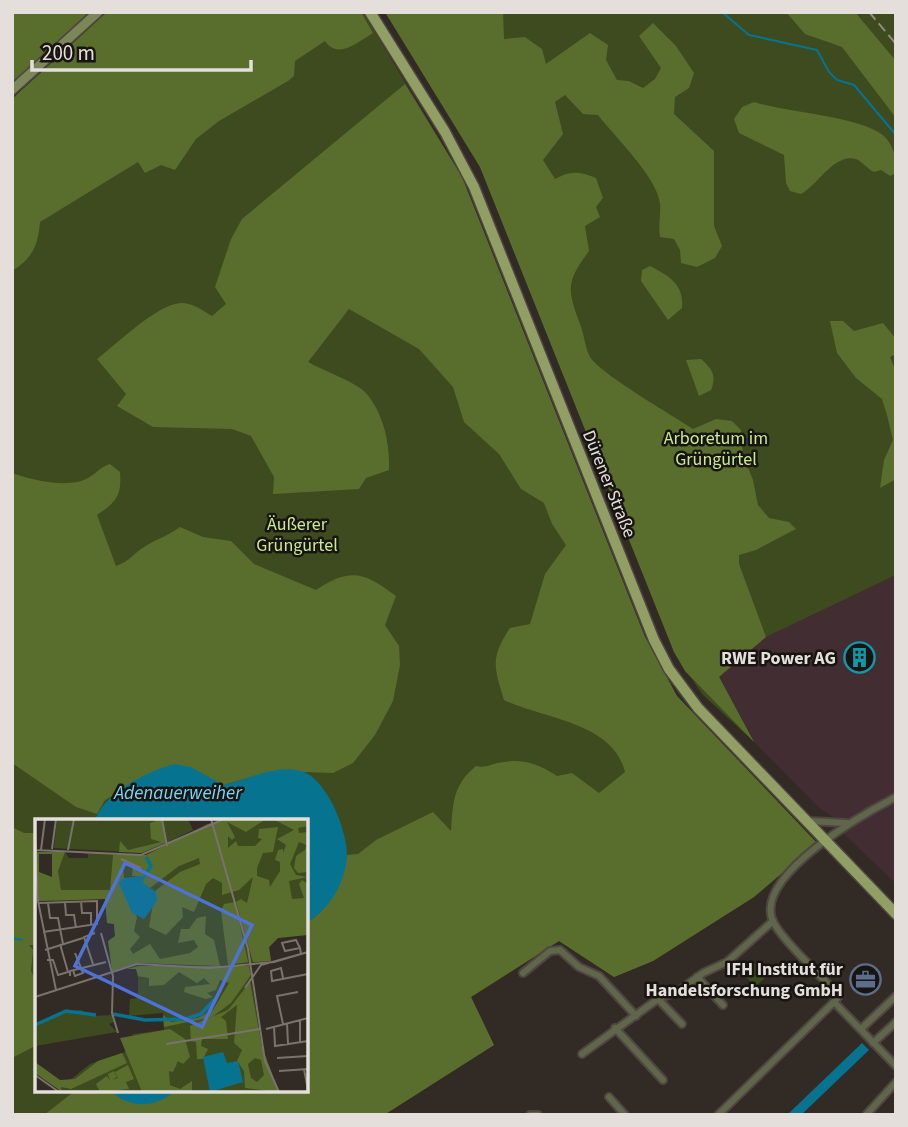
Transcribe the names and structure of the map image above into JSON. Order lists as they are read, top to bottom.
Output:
{
  "streets": {
    "main road": ["Dürener Straße"]
  },
  "water": ["Adenauerweiher"],
  "parks": ["Arboretum im Grüngürtel", "Äußerer Grüngürtel"],
  "places": {
    "building": ["RWE Power AG"],
    "office": ["IFH Institut für Handelsforschung GmbH"]
  },
  "scale_bar": "200 m"
}
